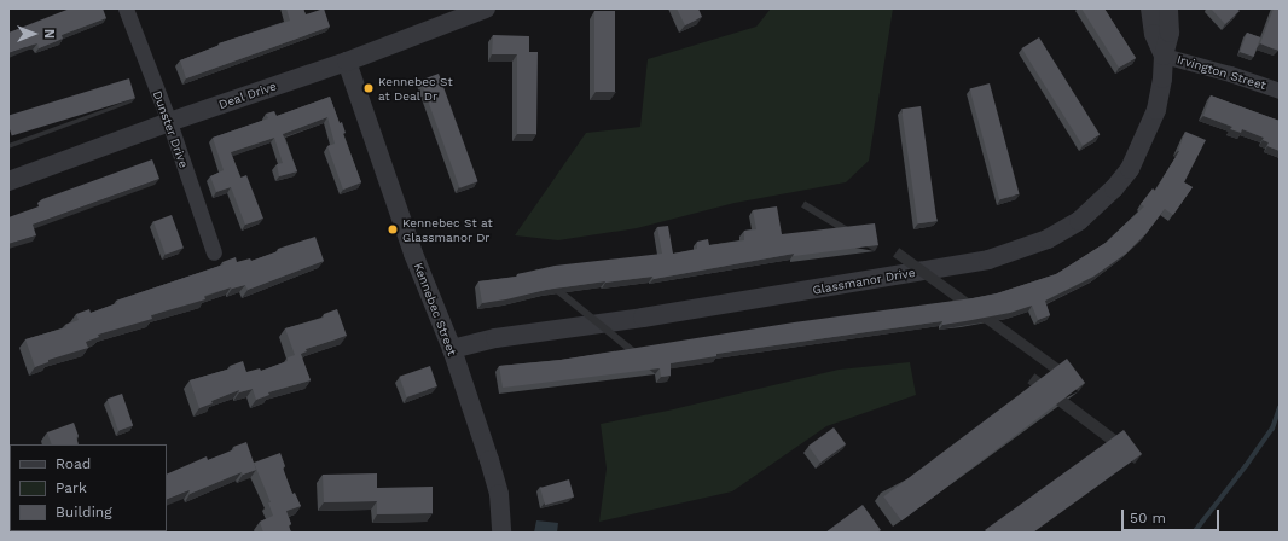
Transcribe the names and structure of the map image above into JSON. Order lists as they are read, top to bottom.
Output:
{
  "streets": {
    "street": [
      "Irvington Street",
      "Deal Drive",
      "Dunster Drive",
      "Glassmanor Drive",
      "Kennebec Street"
    ]
  },
  "crossings": [
    ["Irvington Street", "Glassmanor Drive"],
    ["Deal Drive", "Dunster Drive"],
    ["Deal Drive", "Kennebec Street"],
    ["Glassmanor Drive", "Kennebec Street"]
  ],
  "places": ["Kennebec St at Deal Dr", "Kennebec St at Glassmanor Dr"],
  "legend": ["Road", "Park", "Building"],
  "scale_bar": "50 m",
  "north": "right"
}
